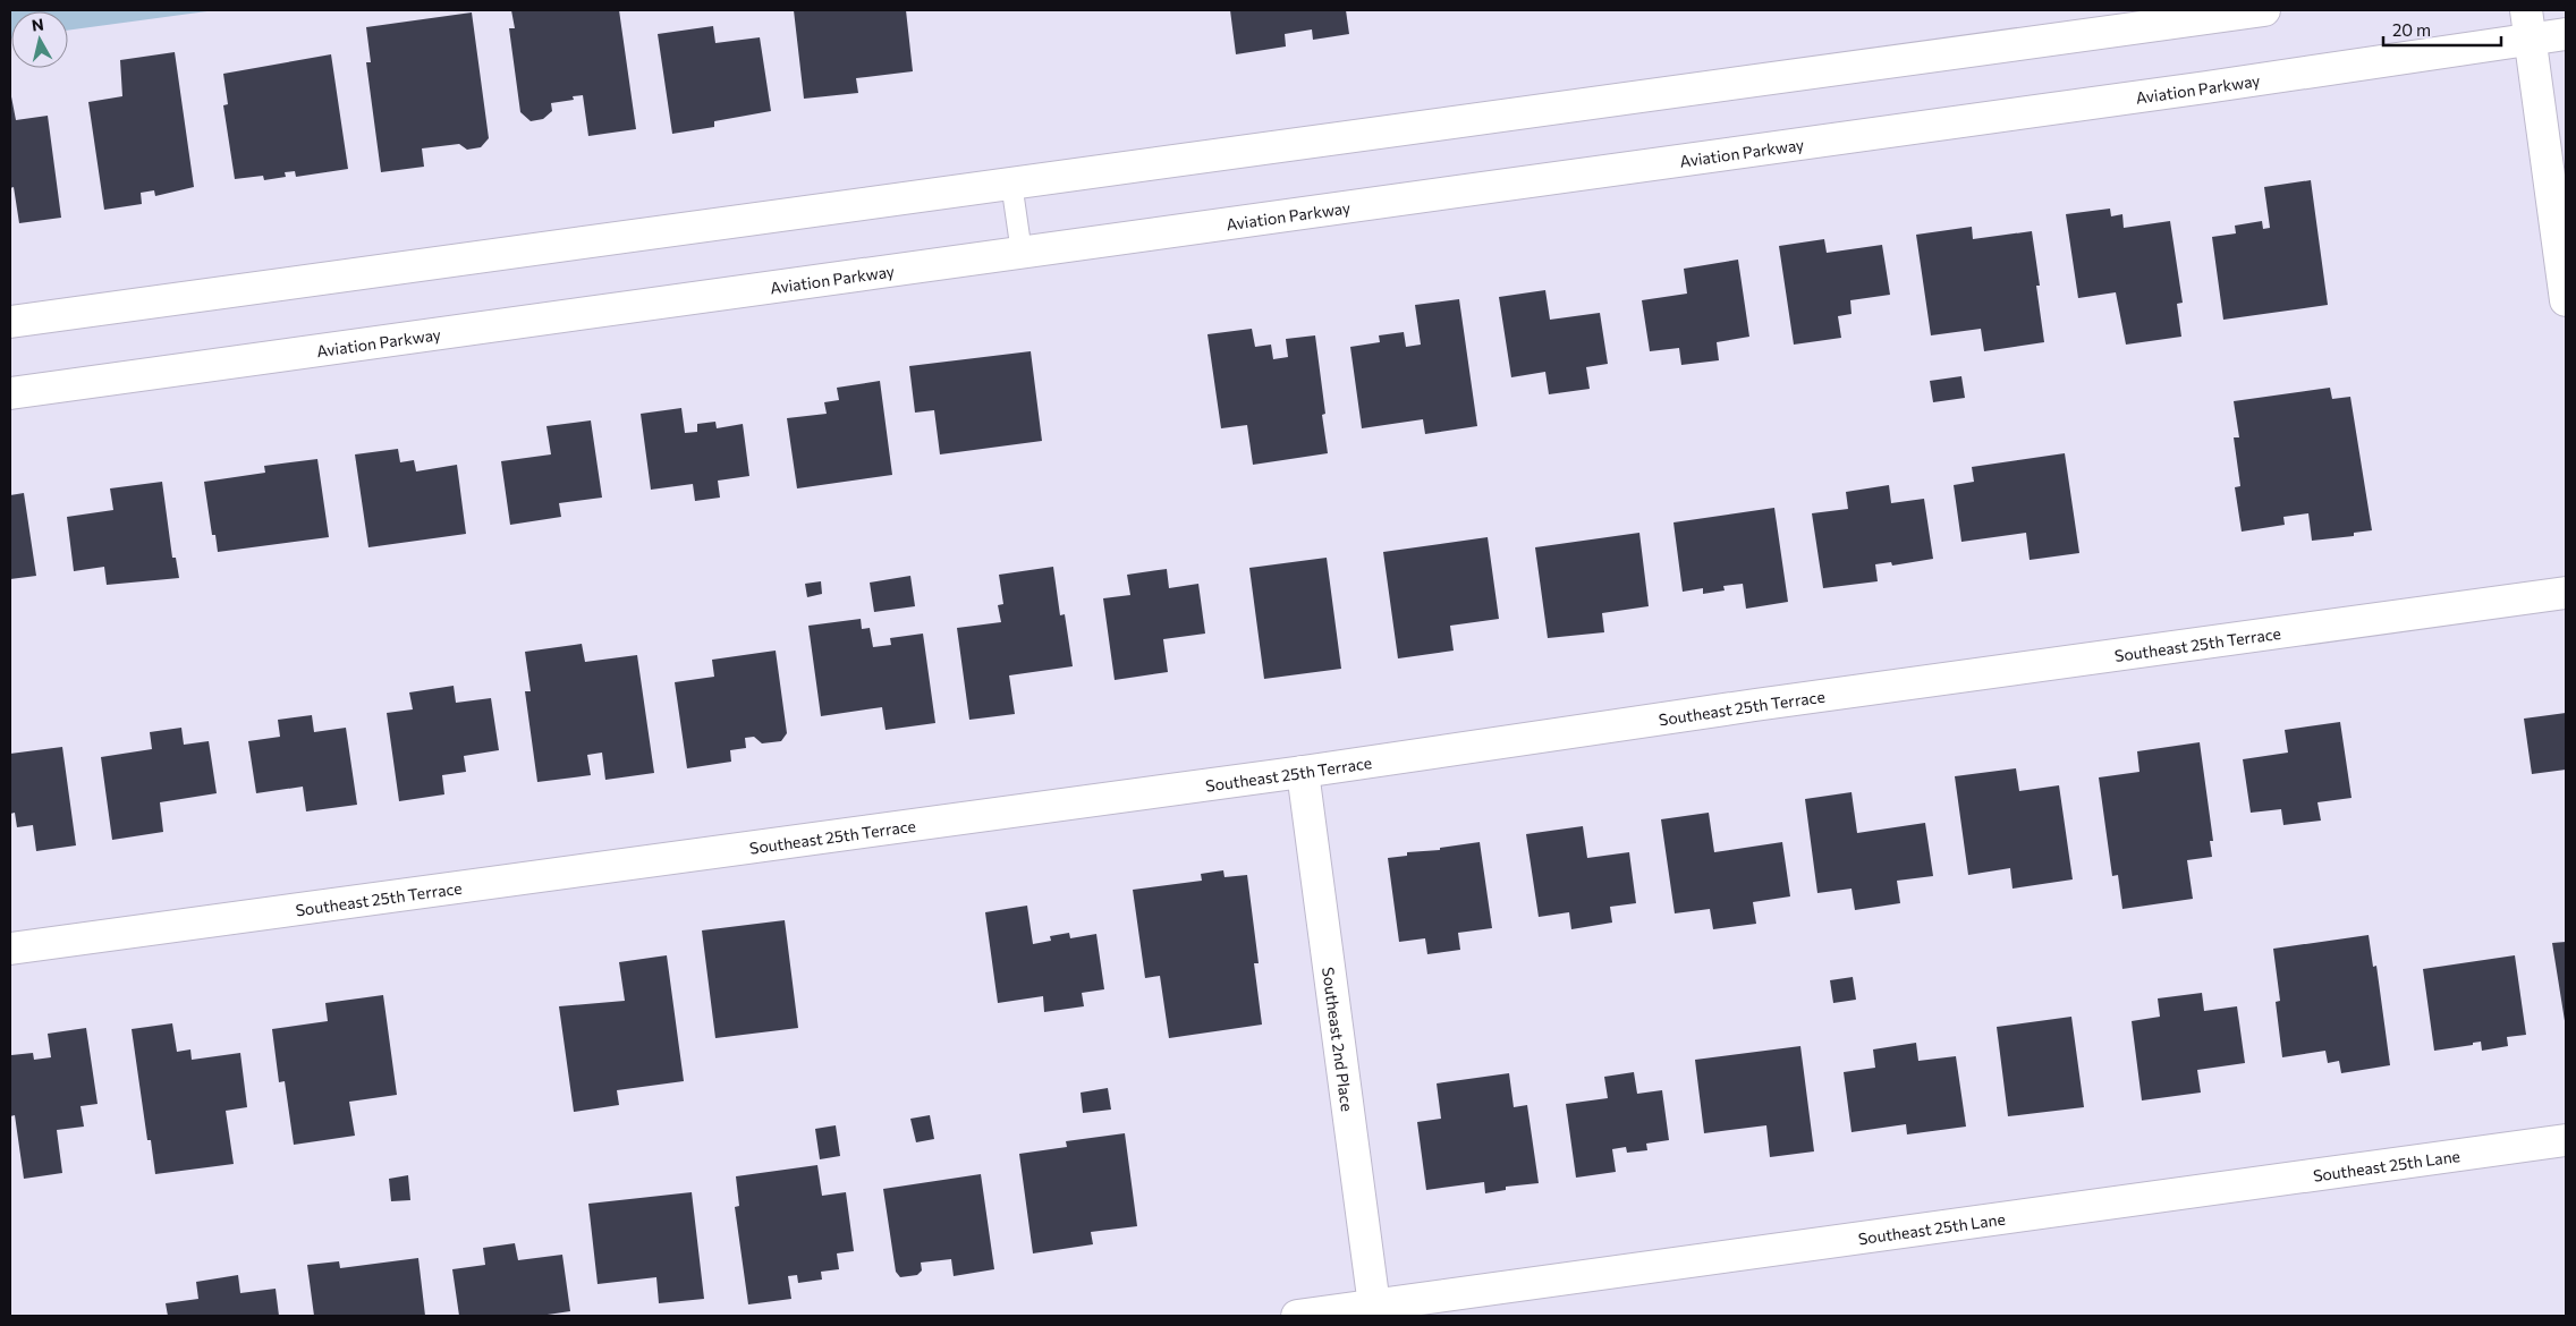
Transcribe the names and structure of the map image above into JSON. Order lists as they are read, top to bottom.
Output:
{
  "streets": {
    "street": [
      "Aviation Parkway",
      "Southeast 25th Terrace",
      "Southeast 2nd Place",
      "Southeast 25th Lane"
    ]
  },
  "crossings": [
    ["Southeast 25th Terrace", "Southeast 2nd Place"],
    ["Southeast 2nd Place", "Southeast 25th Lane"]
  ],
  "scale_bar": "20 m",
  "north": "top"
}
